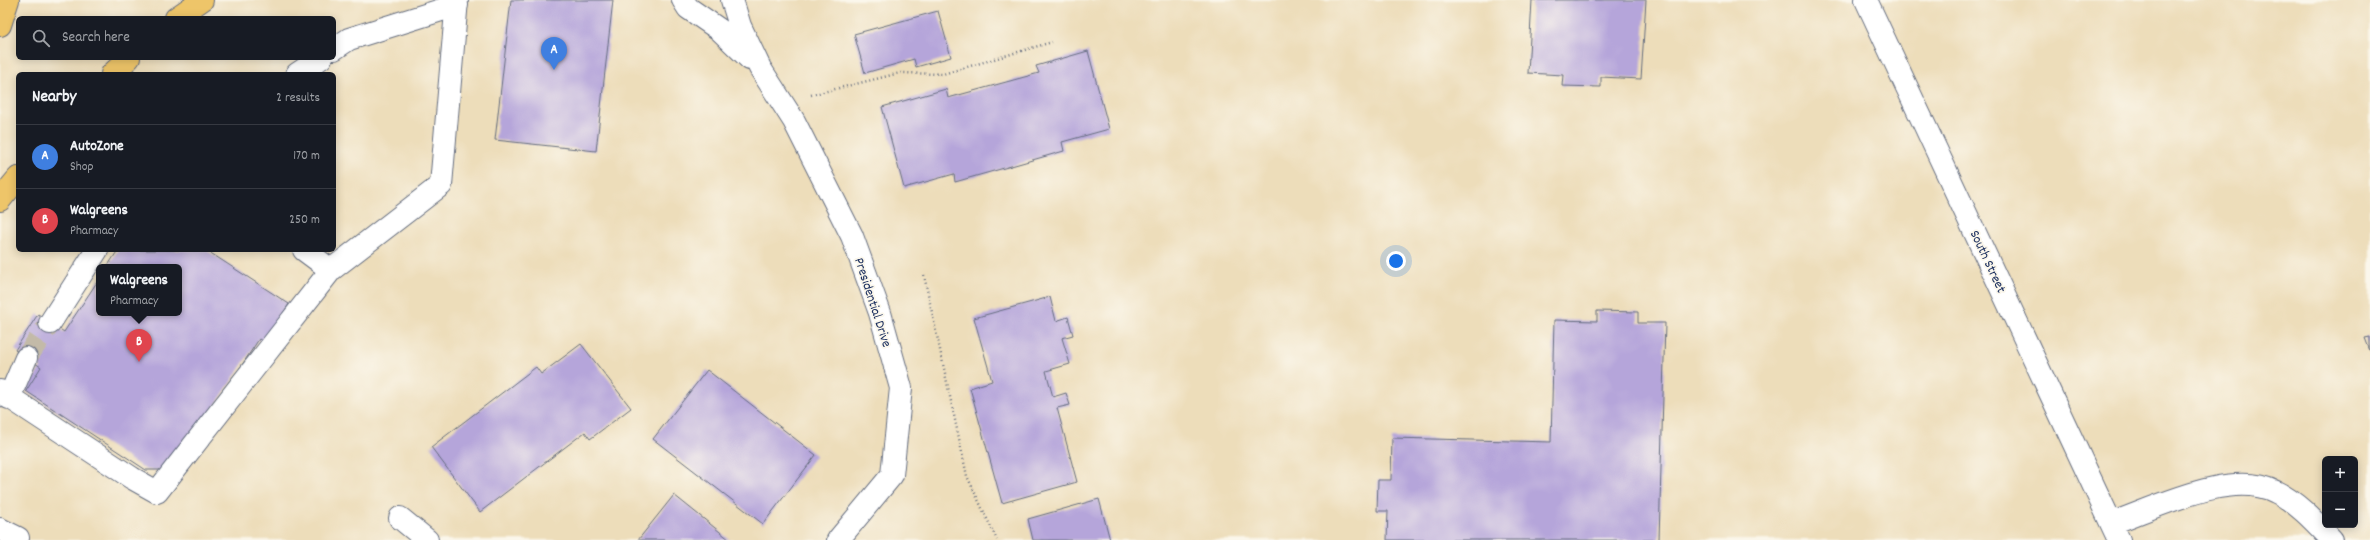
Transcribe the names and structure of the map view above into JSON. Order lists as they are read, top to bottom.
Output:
{
  "streets": {
    "street": ["South Street", "Presidential Drive"]
  },
  "page": {
    "search": "Search here",
    "pins": ["A", "B"],
    "heading": ["Nearby", "2 results"],
    "list": [
      {
        "mark": "A",
        "name": "AutoZone",
        "note": "Shop",
        "value": "170 m"
      },
      {
        "mark": "B",
        "name": "Walgreens",
        "note": "Pharmacy",
        "value": "250 m"
      }
    ],
    "popup": ["Walgreens", "Pharmacy"],
    "map_buttons": ["+", "−"]
  }
}
